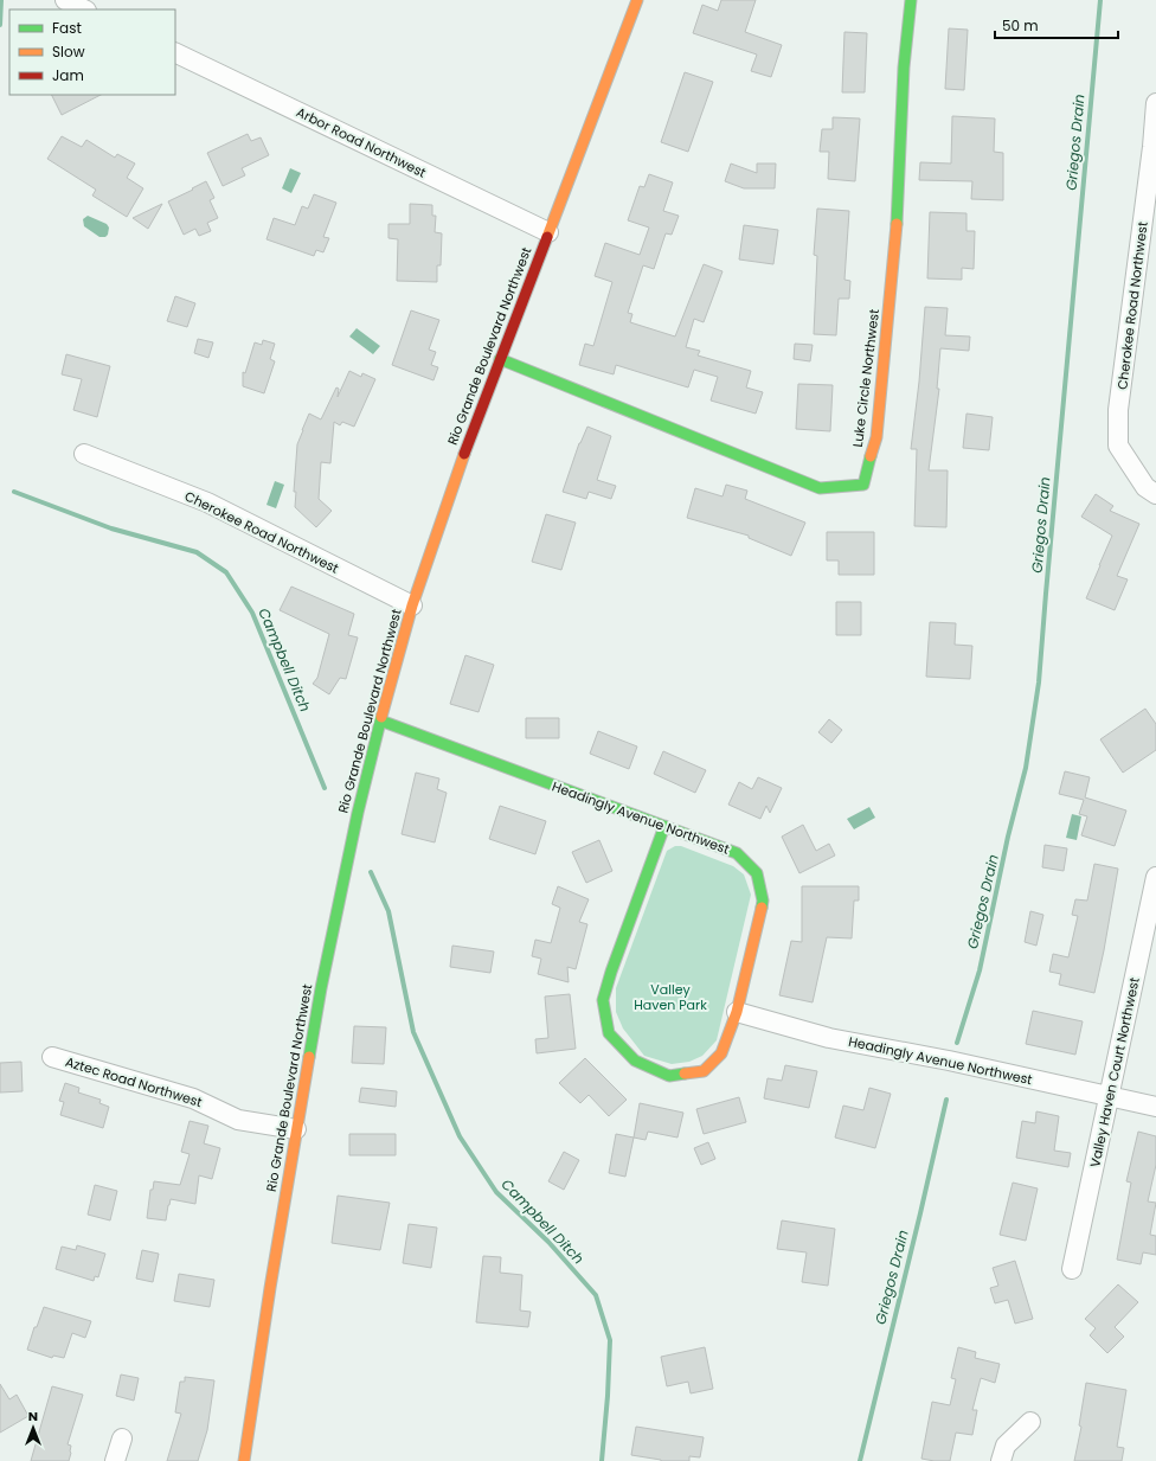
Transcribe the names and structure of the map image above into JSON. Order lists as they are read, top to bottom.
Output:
{
  "streets": {
    "street": [
      "Arbor Road Northwest",
      "Cherokee Road Northwest",
      "Rio Grande Boulevard Northwest",
      "Luke Circle Northwest",
      "Headingly Avenue Northwest",
      "Valley Haven Court Northwest",
      "Aztec Road Northwest"
    ]
  },
  "crossings": [
    ["Arbor Road Northwest", "Rio Grande Boulevard Northwest"],
    ["Cherokee Road Northwest", "Rio Grande Boulevard Northwest"],
    ["Rio Grande Boulevard Northwest", "Luke Circle Northwest"],
    ["Rio Grande Boulevard Northwest", "Headingly Avenue Northwest"],
    ["Rio Grande Boulevard Northwest", "Aztec Road Northwest"],
    ["Headingly Avenue Northwest", "Valley Haven Court Northwest"]
  ],
  "water": ["Griegos Drain", "Campbell Ditch"],
  "parks": ["Valley Haven Park"],
  "legend": ["Fast", "Slow", "Jam"],
  "scale_bar": "50 m",
  "north": "top"
}
